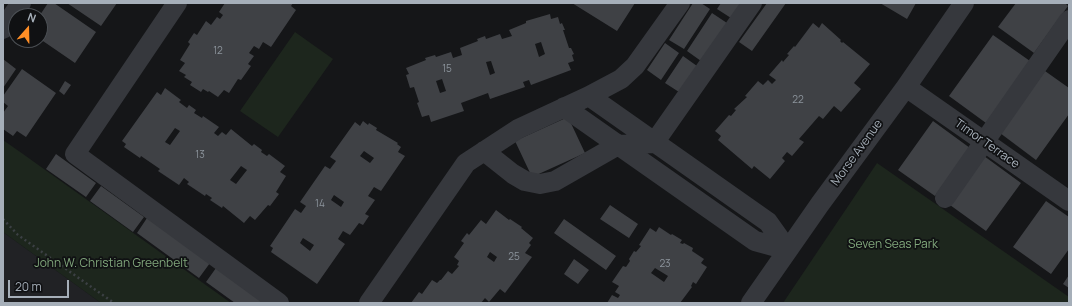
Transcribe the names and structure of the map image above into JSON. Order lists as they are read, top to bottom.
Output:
{
  "streets": {
    "street": ["Timor Terrace", "Morse Avenue"]
  },
  "crossings": [
    ["Timor Terrace", "Morse Avenue"]
  ],
  "parks": ["Seven Seas Park", "John W. Christian Greenbelt"],
  "house_numbers": [
    "12",
    "15",
    "22",
    "13",
    "14",
    "25",
    "23"
  ],
  "scale_bar": "20 m",
  "north": "top"
}
